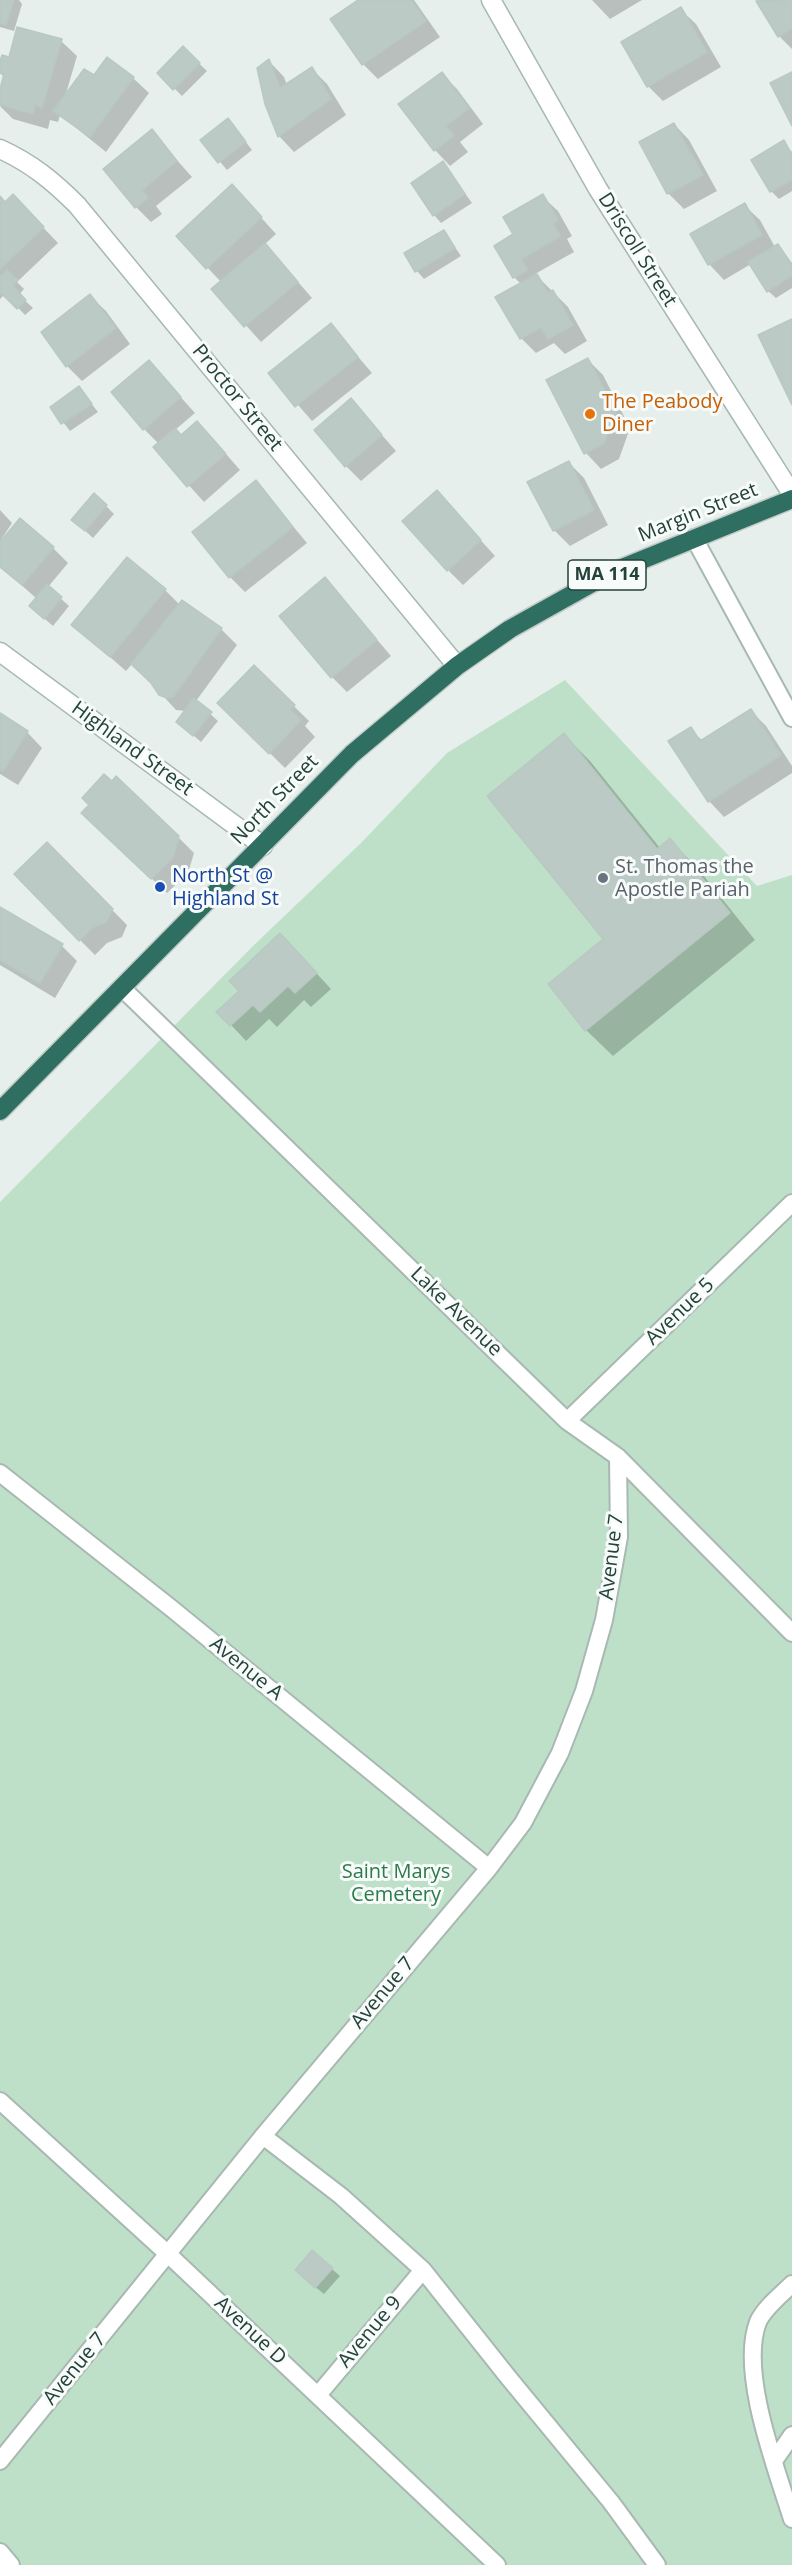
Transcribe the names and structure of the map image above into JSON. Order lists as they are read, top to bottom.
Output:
{
  "streets": {
    "highway": ["Margin Street", "MA 114", "North Street"],
    "street": ["Driscoll Street", "Proctor Street", "Highland Street"],
    "lane": [
      "Lake Avenue",
      "Avenue 5",
      "Avenue 7",
      "Avenue A",
      "Avenue D",
      "Avenue 9"
    ]
  },
  "crossings": [
    ["Driscoll Street", "Margin Street"],
    ["Proctor Street", "Margin Street"],
    ["Margin Street", "North Street"],
    ["Highland Street", "North Street"],
    ["North Street", "Lake Avenue"],
    ["Lake Avenue", "Avenue 5"],
    ["Lake Avenue", "Avenue 7"],
    ["Avenue 7", "Avenue A"],
    ["Avenue 7", "Avenue D"],
    ["Avenue D", "Avenue 9"]
  ],
  "parks": ["Saint Marys Cemetery"],
  "places": ["The Peabody Diner", "St. Thomas the Apostle Pariah", "North St @ Highland St"]
}
